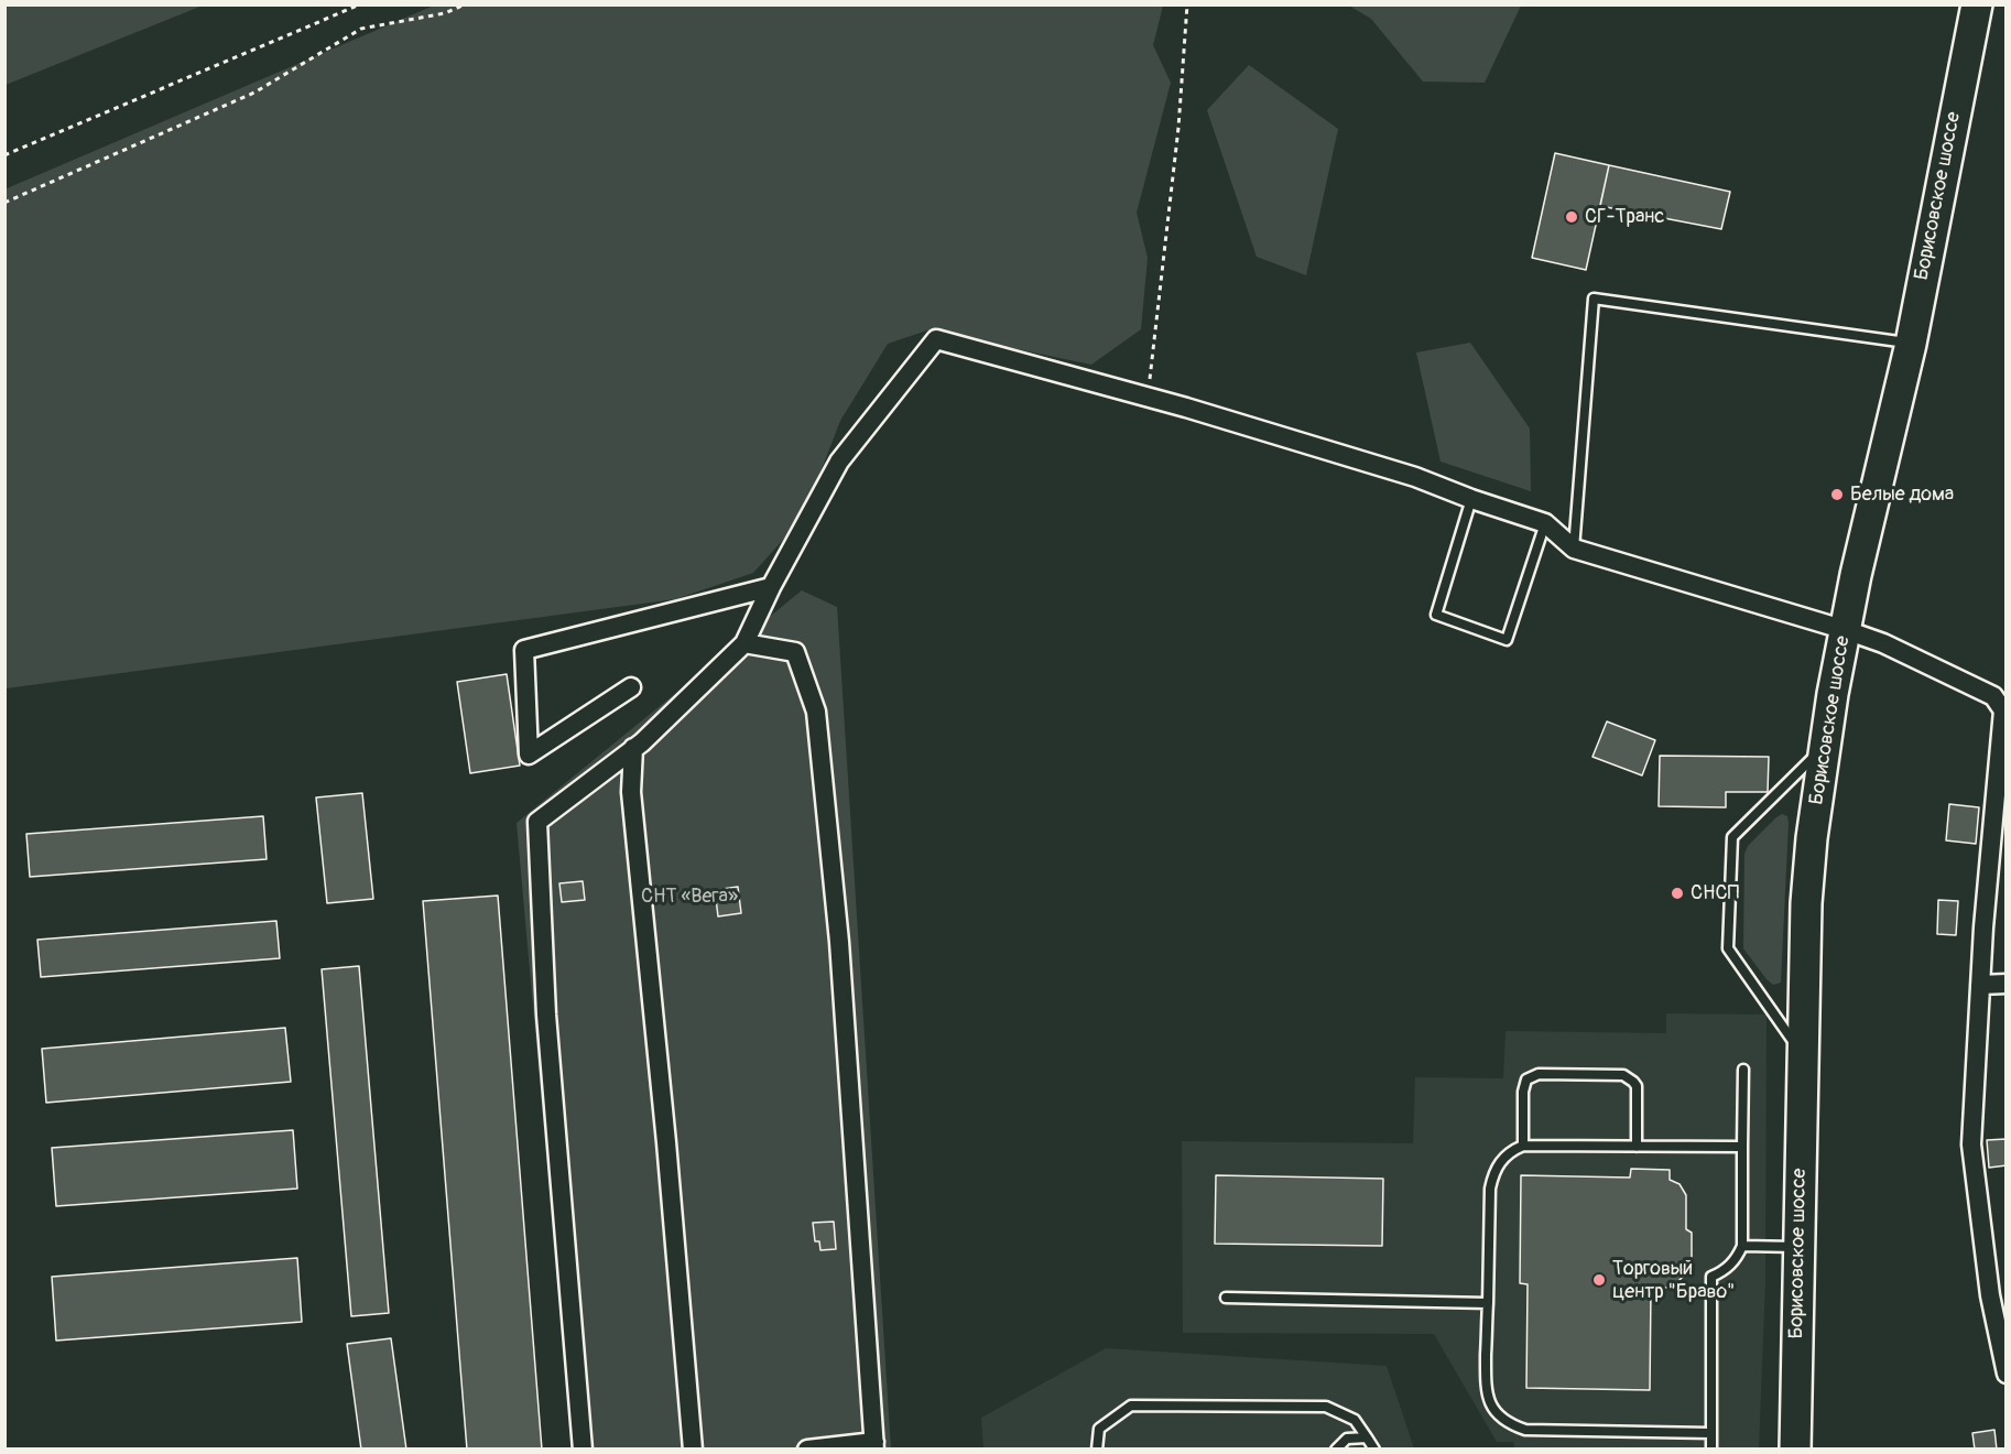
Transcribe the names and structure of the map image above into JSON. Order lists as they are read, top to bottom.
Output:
{
  "streets": {
    "main road": ["Борисовское шоссе"]
  },
  "parks": ["СНТ «Вега»"],
  "places": [
    "СГ-Транс",
    "Белые дома",
    "СНСП",
    "Торговый центр \"Браво\""
  ]
}
